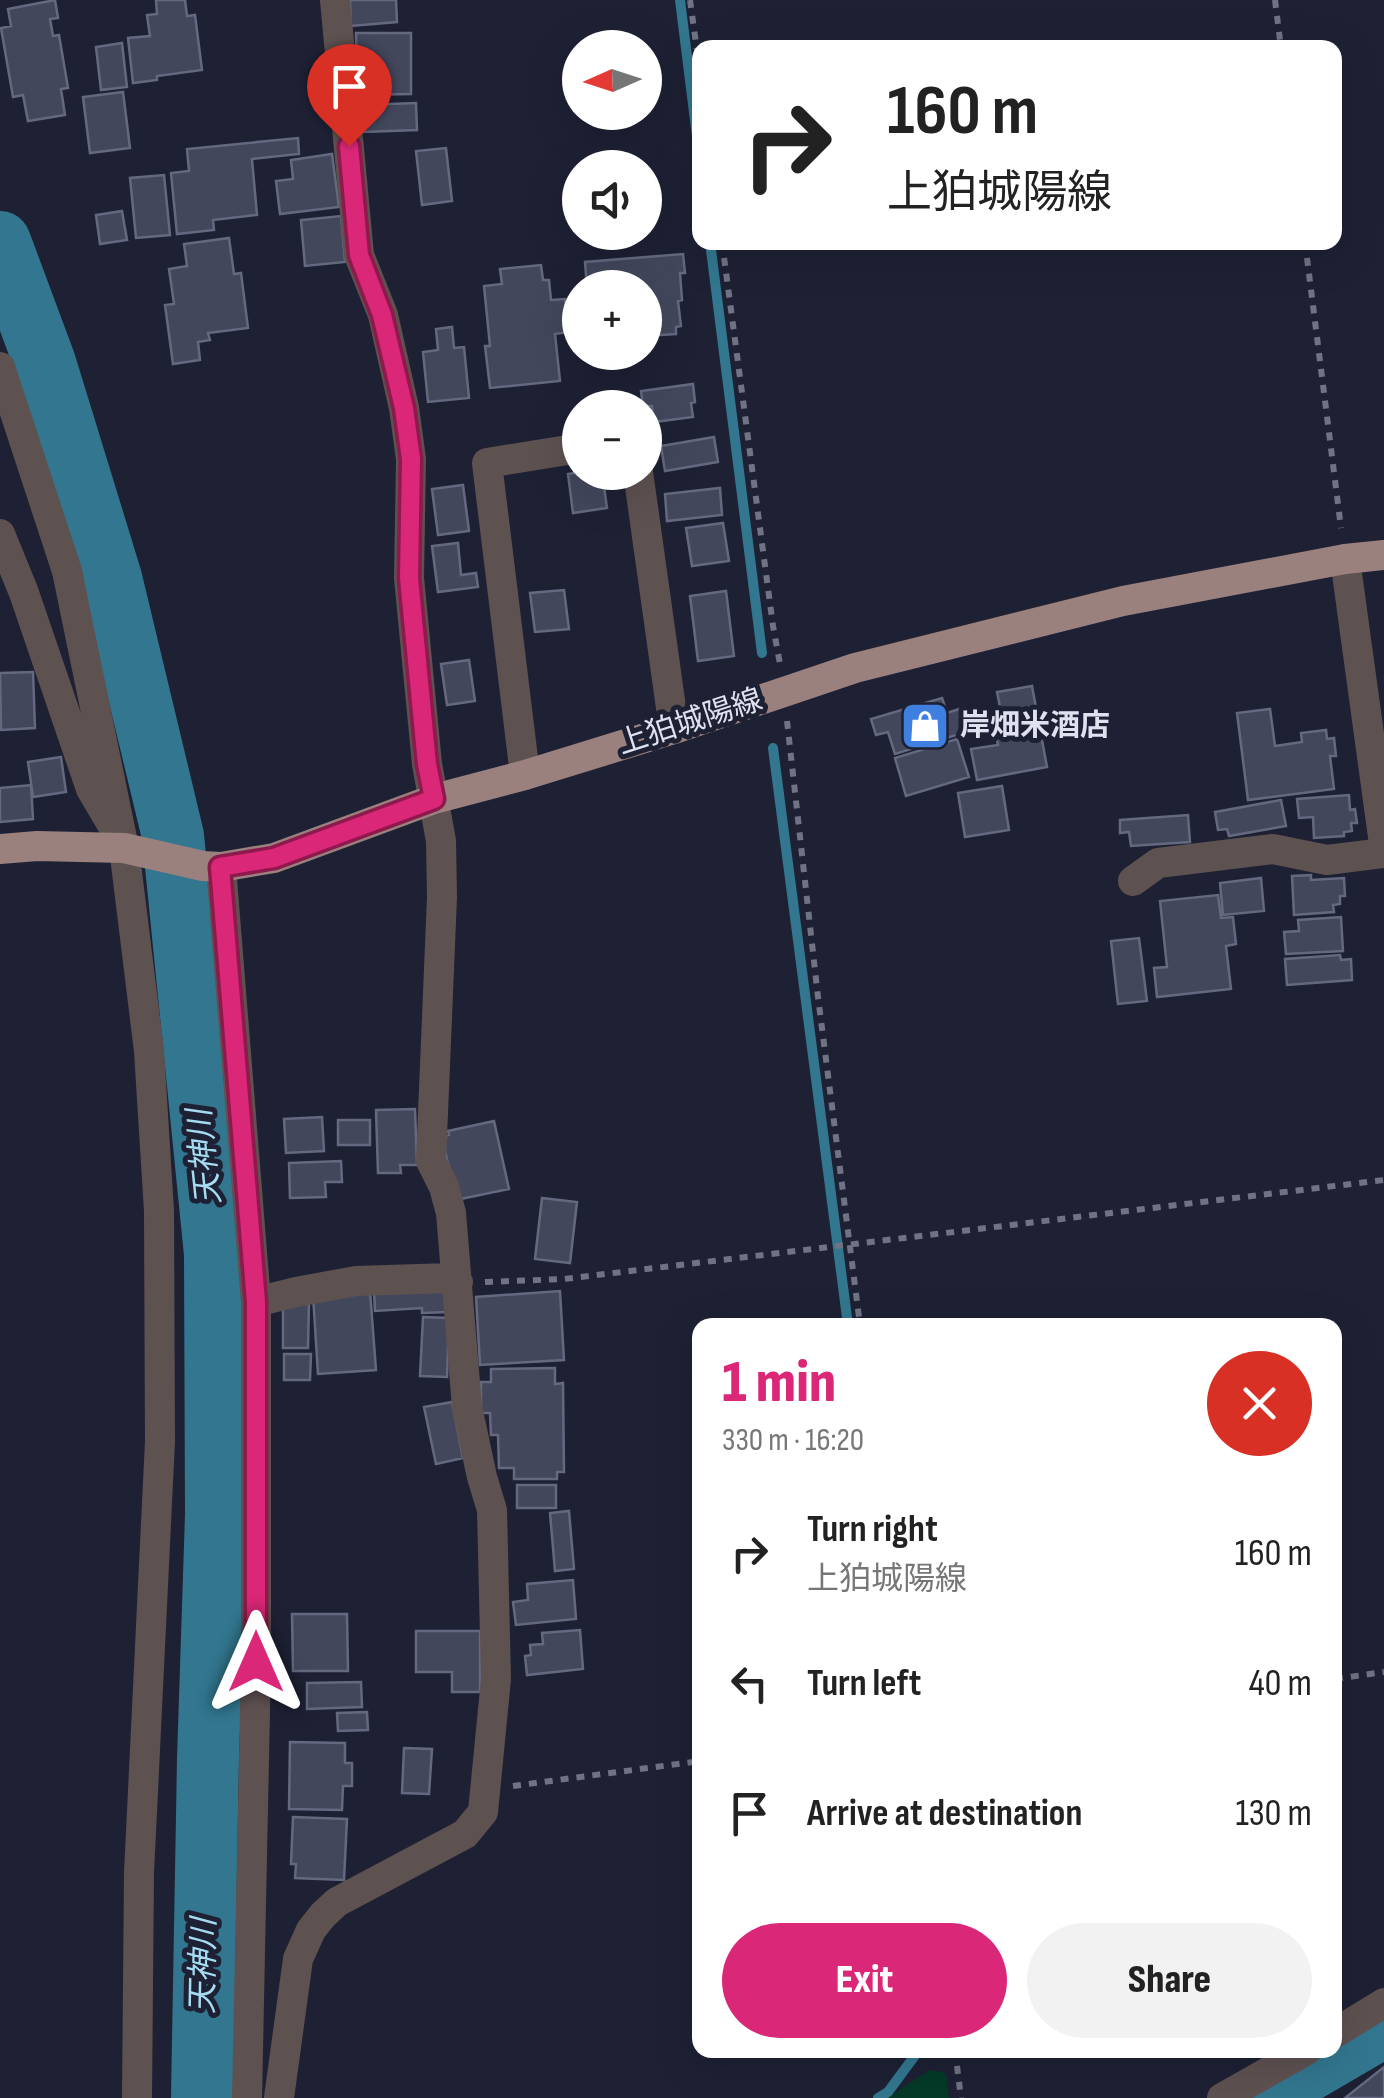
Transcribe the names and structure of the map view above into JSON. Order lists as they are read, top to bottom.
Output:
{
  "streets": {
    "main road": ["上狛城陽線"]
  },
  "water": ["天神川"],
  "places": {
    "shop": ["岸畑米酒店"]
  },
  "north": "left",
  "page": {
    "map_buttons": ["+", "−"],
    "turn": ["160 m", "上狛城陽線"],
    "heading": ["1 min", "330 m · 16:20"],
    "list": [
      {
        "name": "Turn right",
        "note": "上狛城陽線",
        "value": "160 m"
      },
      {
        "name": "Turn left",
        "value": "40 m"
      },
      {
        "name": "Arrive at destination",
        "value": "130 m"
      }
    ],
    "buttons": ["Exit", "Share"]
  }
}
